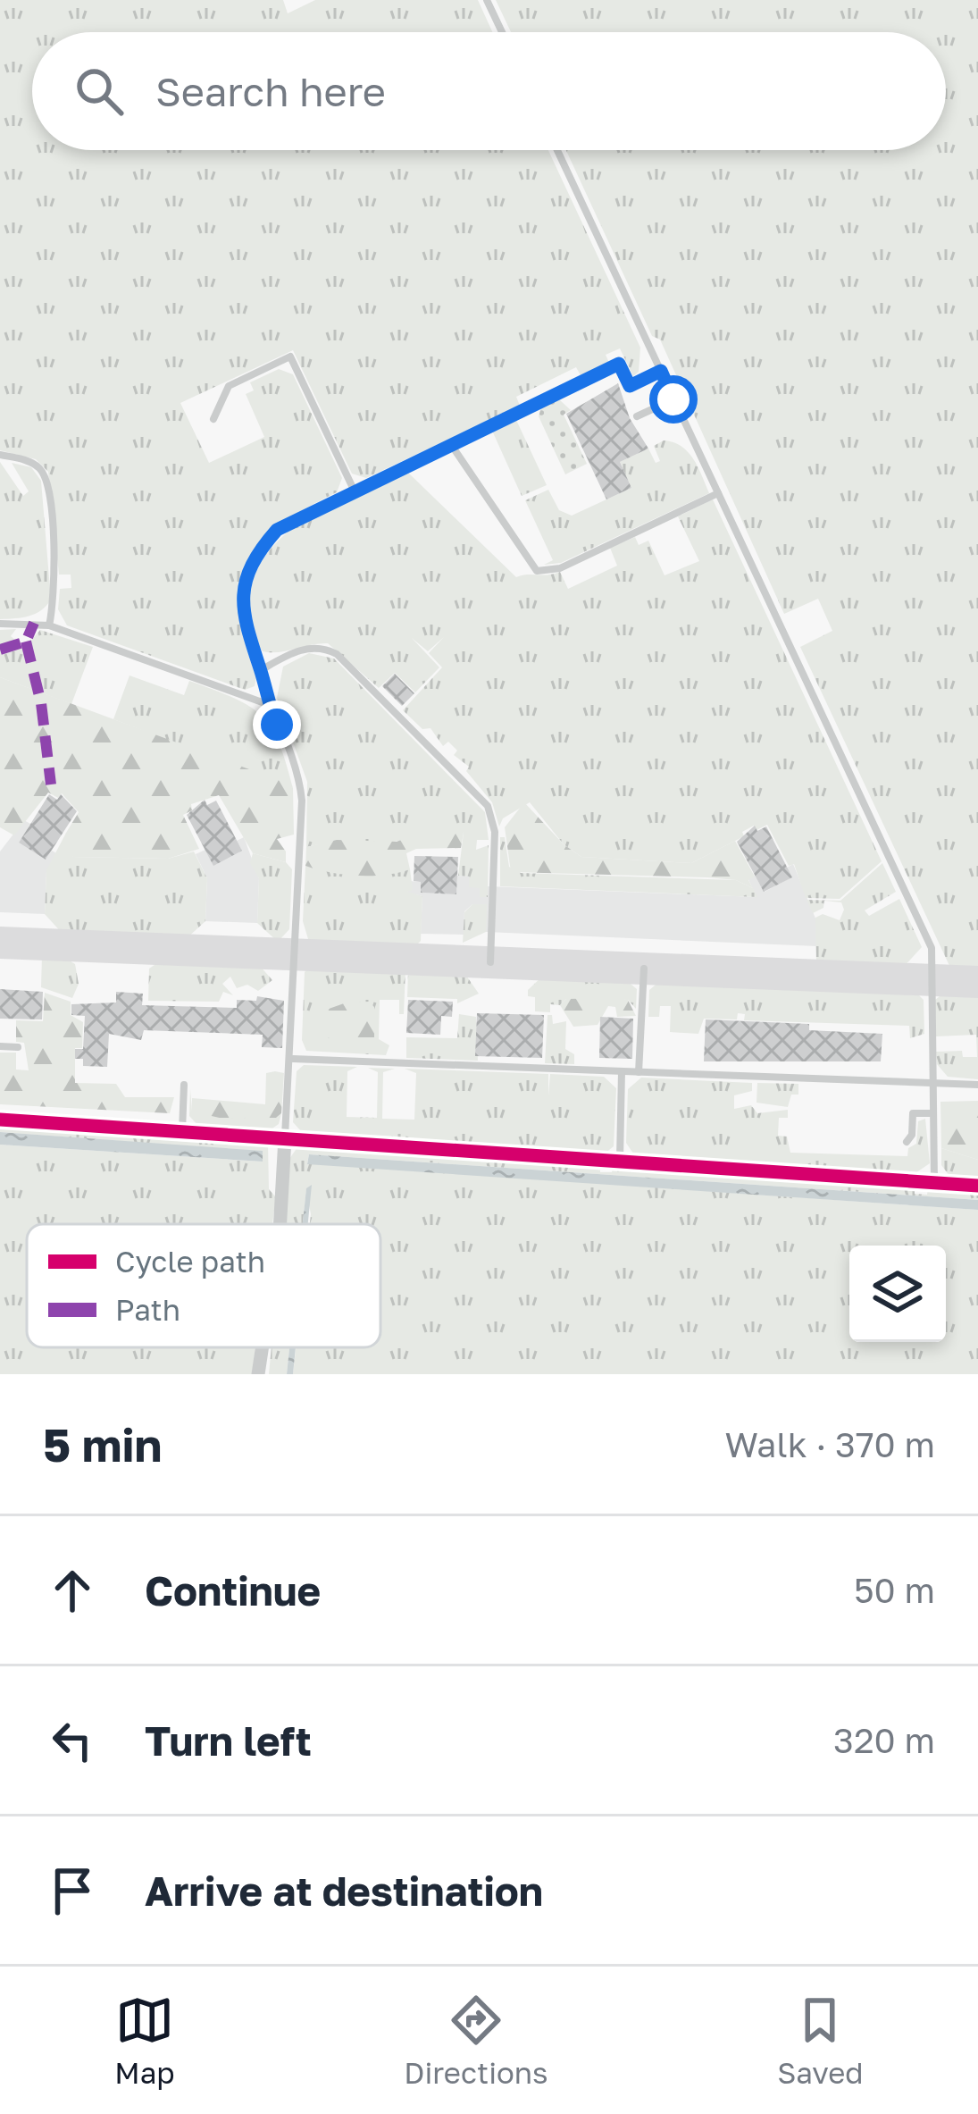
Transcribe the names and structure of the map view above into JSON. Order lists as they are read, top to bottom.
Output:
{
  "legend": ["Cycle path", "Path"],
  "page": {
    "search": "Search here",
    "heading": ["5 min", "Walk · 370 m"],
    "list": [
      ["Continue", "50 m"],
      ["Turn left", "320 m"],
      "Arrive at destination"
    ],
    "nav": ["Map", "Directions", "Saved"]
  }
}
